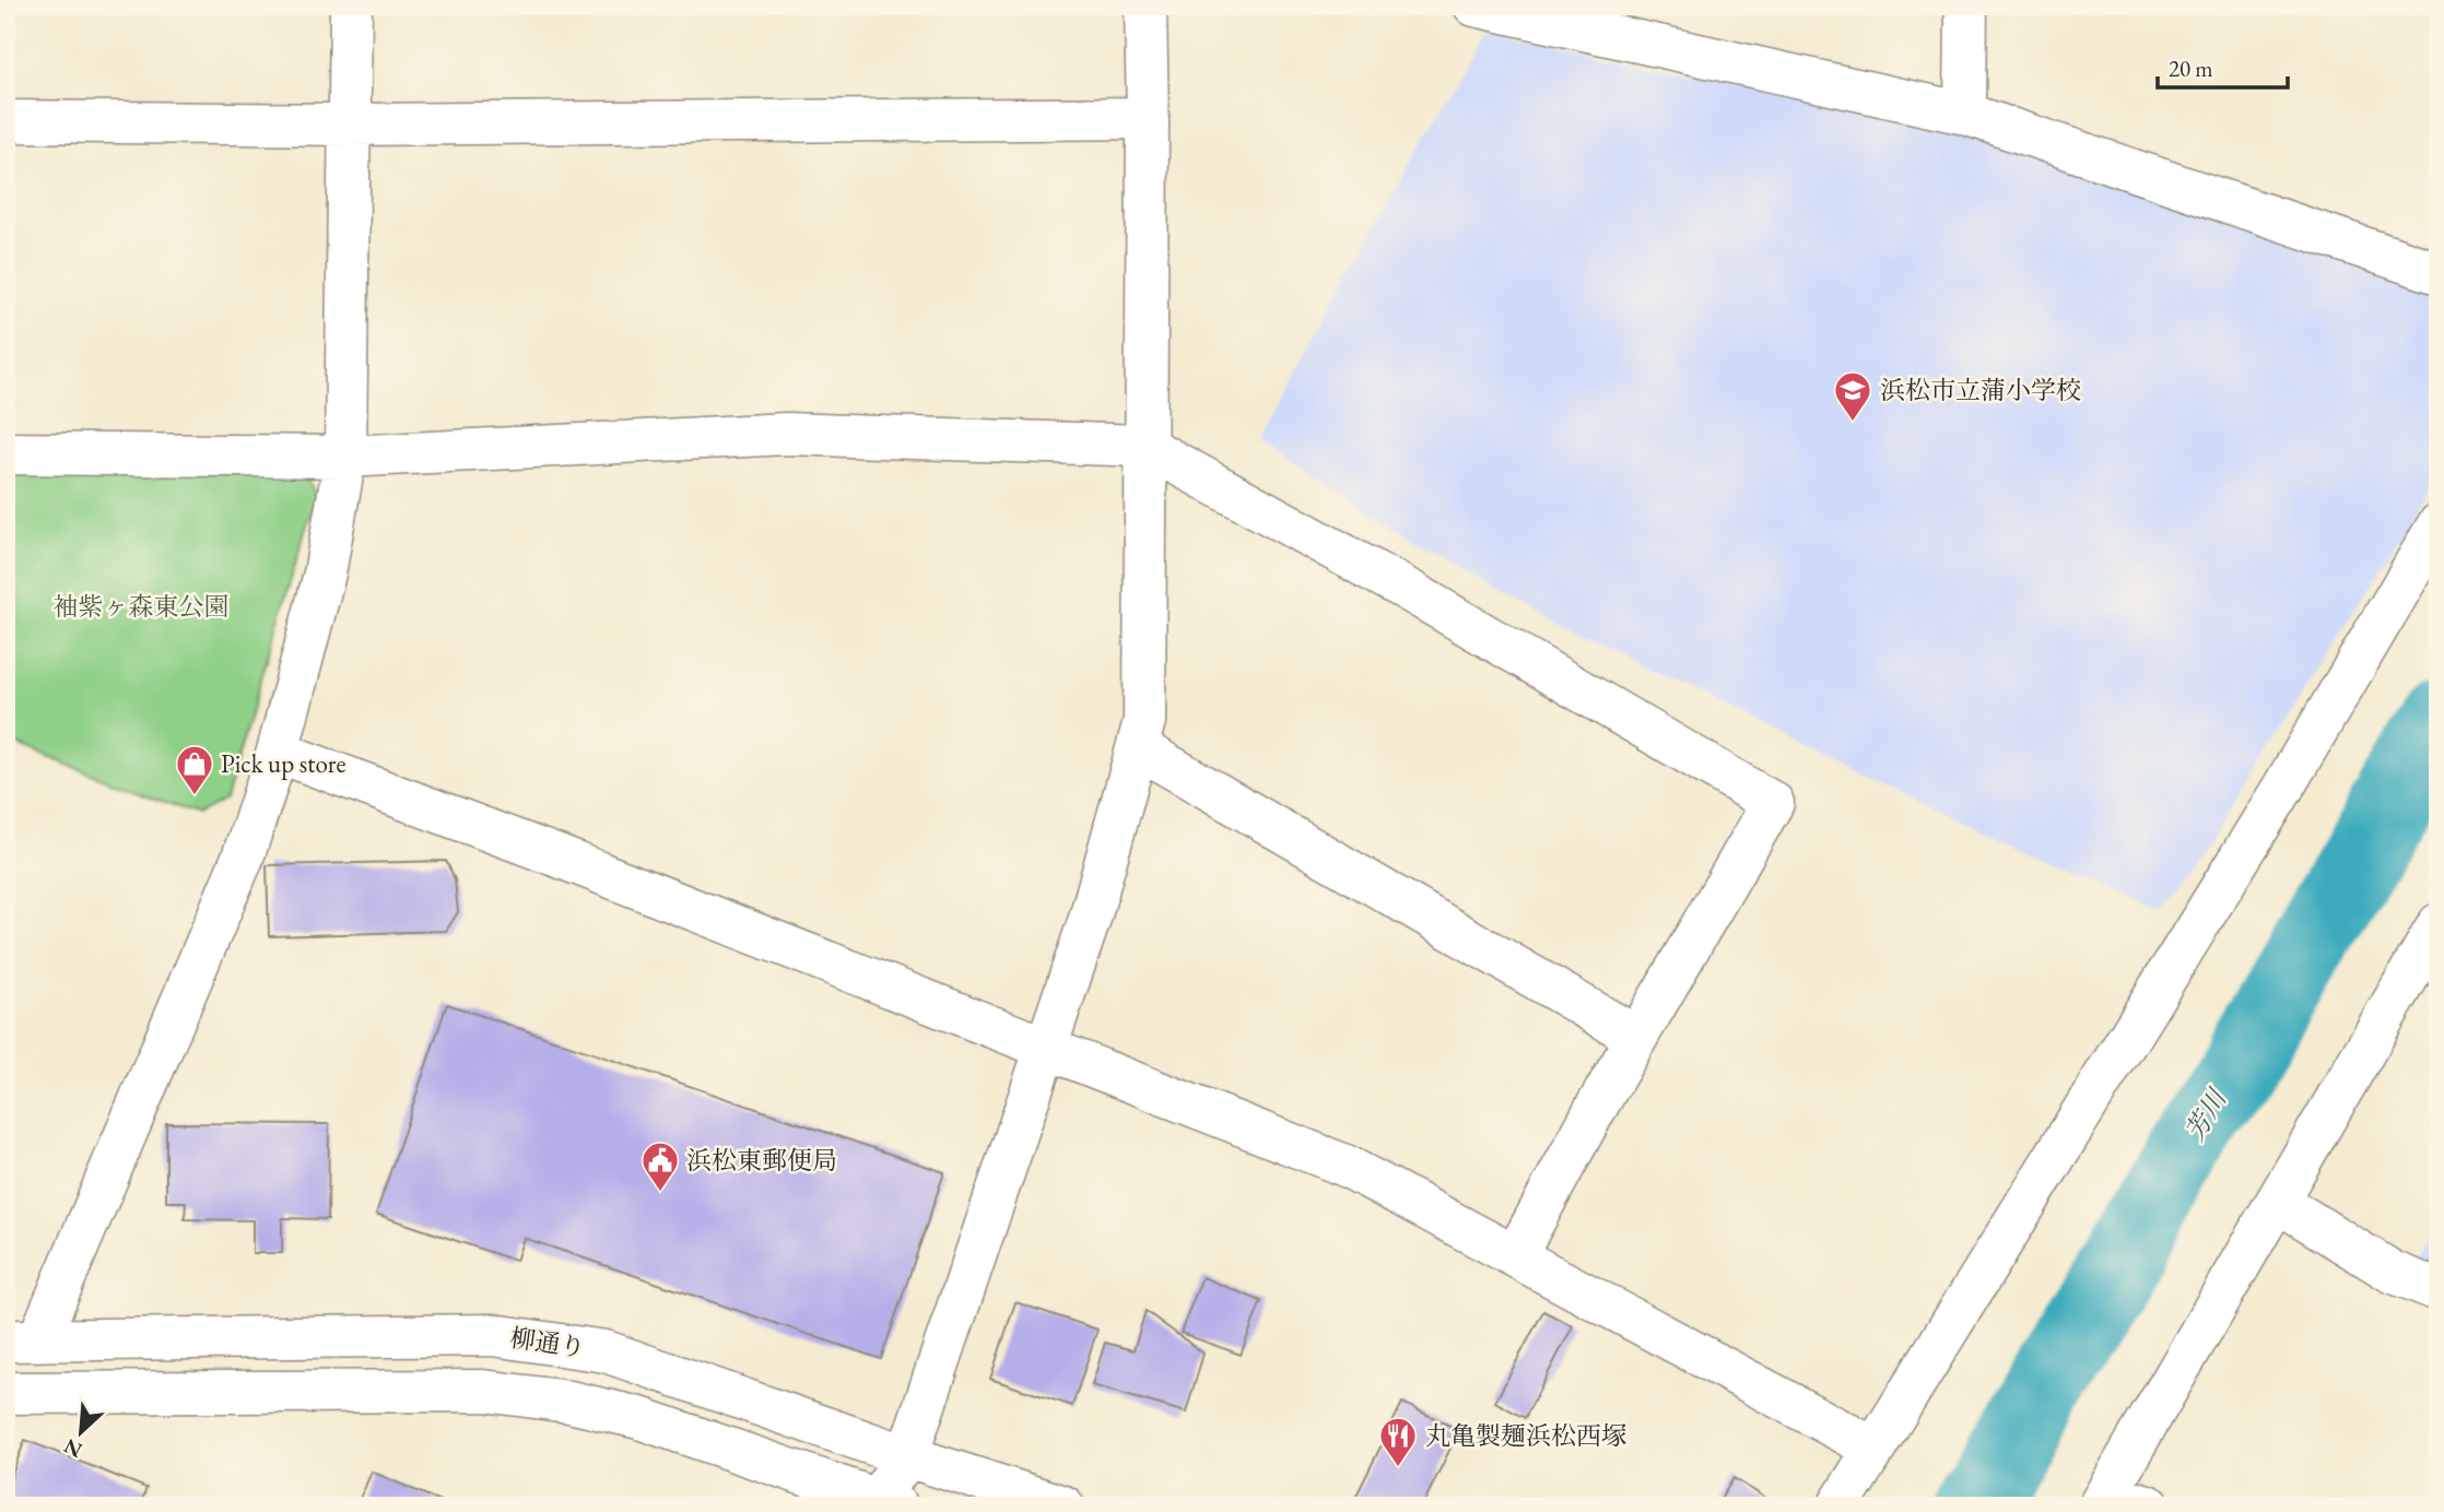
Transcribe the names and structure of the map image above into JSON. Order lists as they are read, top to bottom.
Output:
{
  "streets": {
    "street": ["柳通り"]
  },
  "water": ["芳川"],
  "parks": ["袖紫ヶ森東公園"],
  "places": {
    "school or university": ["浜松市立蒲小学校"],
    "shop": ["Pick up store"],
    "public building": ["浜松東郵便局"],
    "restaurant": ["丸亀製麺浜松西塚"]
  },
  "scale_bar": "20 m",
  "north": "bottom left"
}
